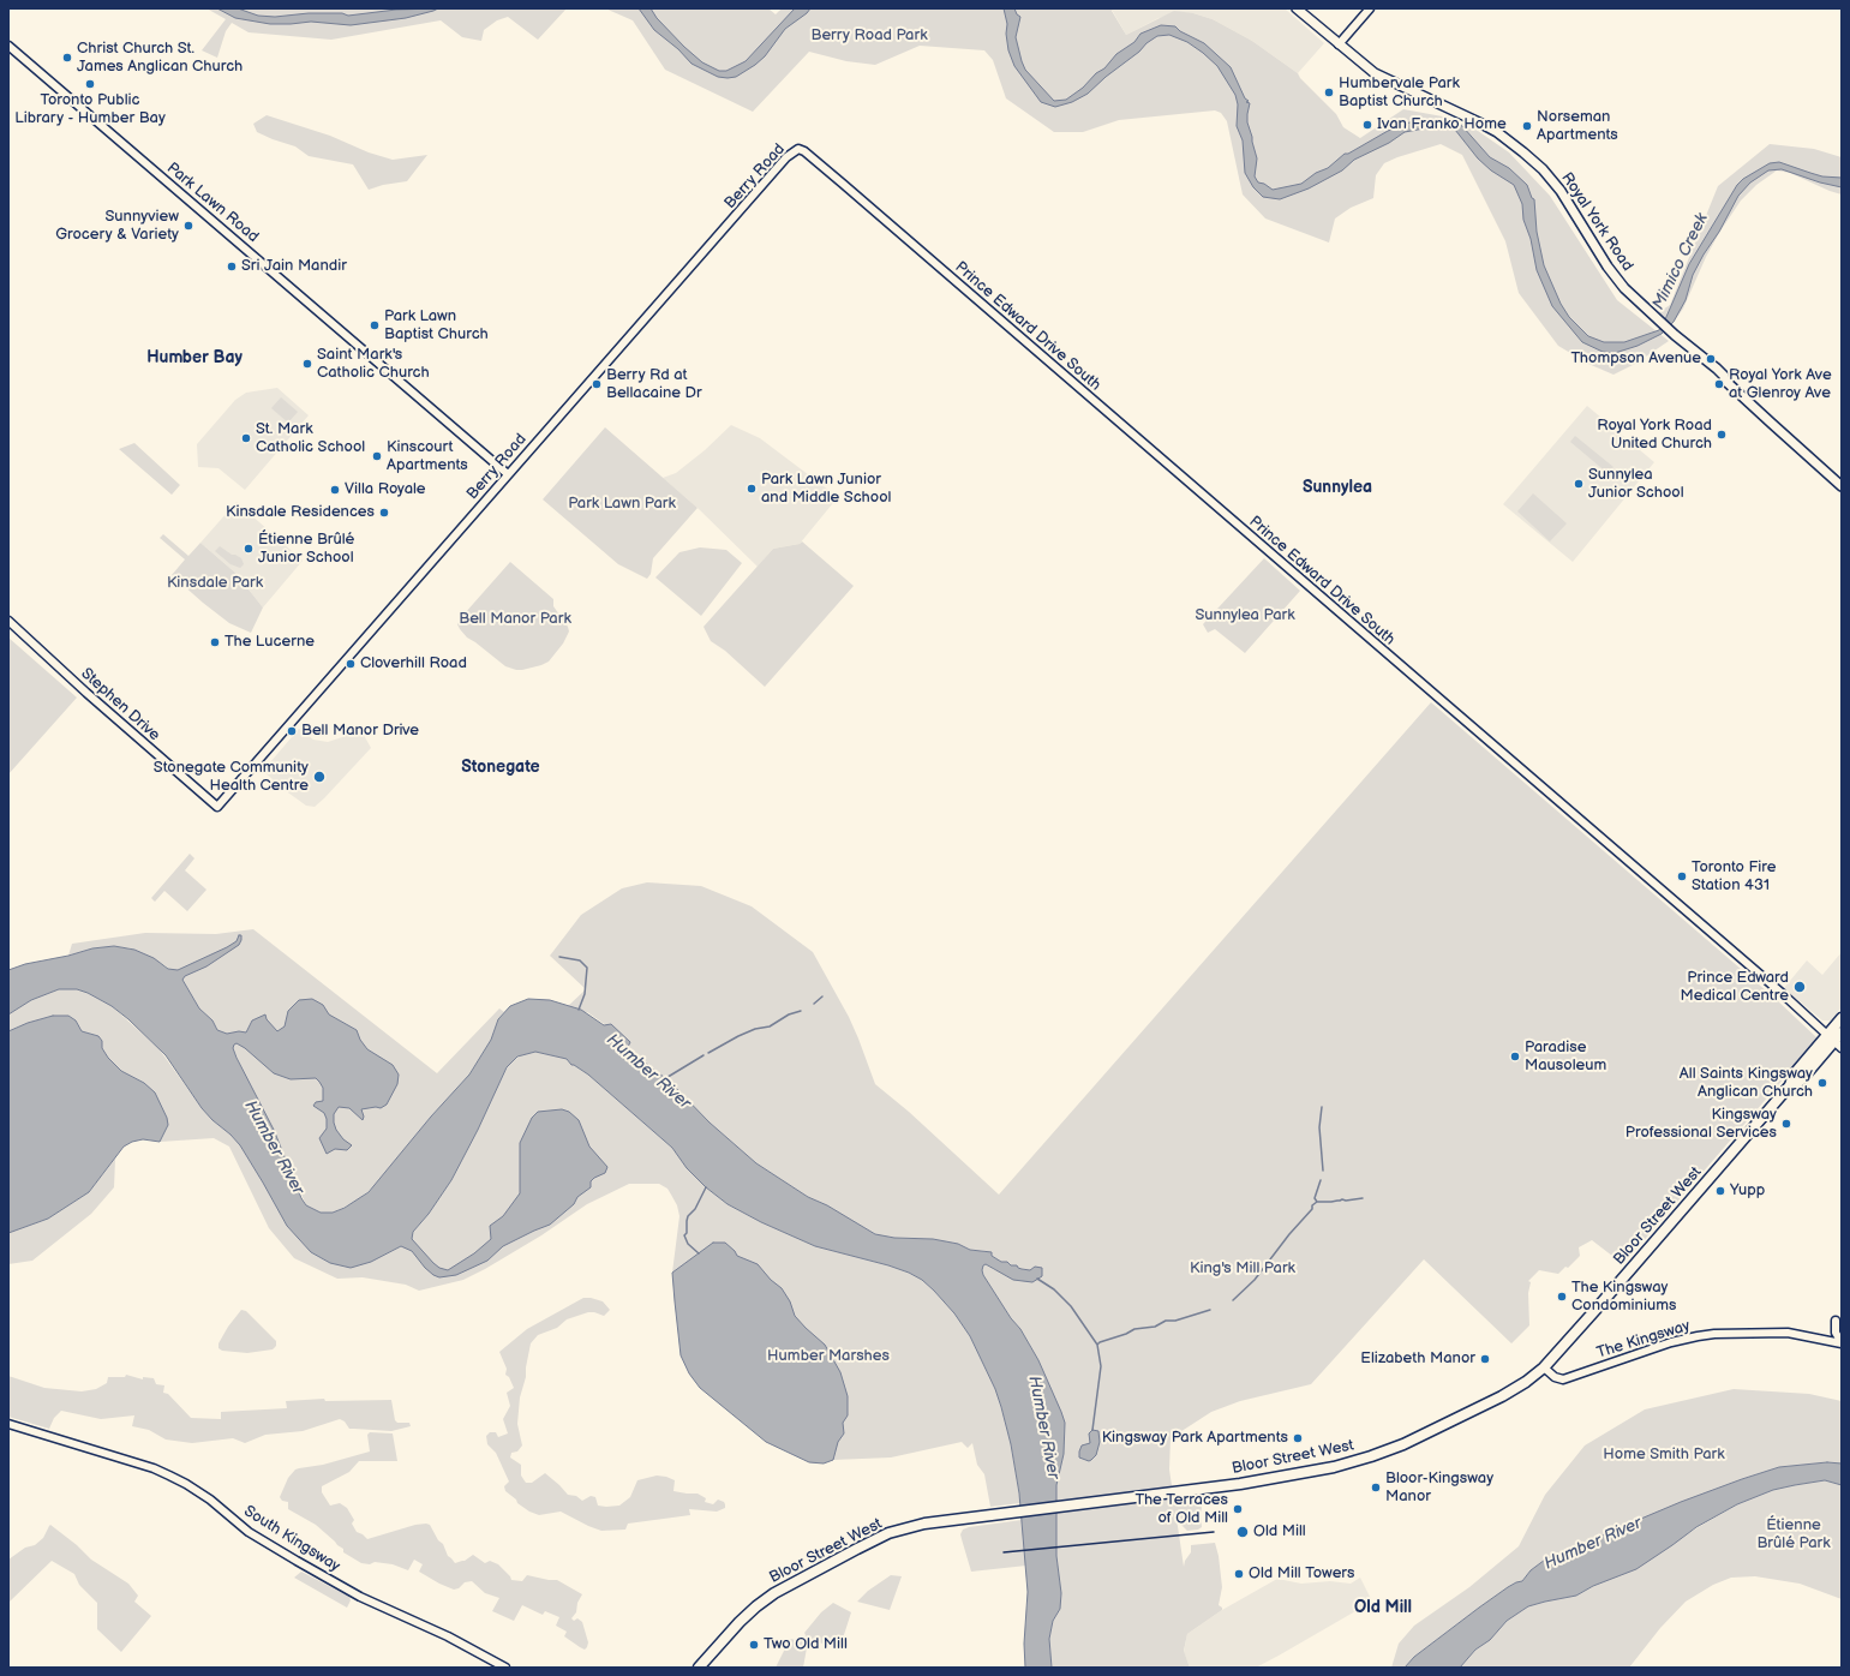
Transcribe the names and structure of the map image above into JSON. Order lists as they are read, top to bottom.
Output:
{
  "streets": {
    "main road": ["Royal York Road", "Bloor Street West"],
    "street": [
      "Berry Road",
      "Park Lawn Road",
      "Prince Edward Drive South",
      "Stephen Drive",
      "The Kingsway",
      "South Kingsway"
    ]
  },
  "crossings": [
    ["Berry Road", "Park Lawn Road"],
    ["Berry Road", "Prince Edward Drive South"],
    ["Berry Road", "Stephen Drive"],
    ["Prince Edward Drive South", "Bloor Street West"],
    ["Bloor Street West", "The Kingsway"]
  ],
  "districts": [
    "Humber Bay",
    "Sunnylea",
    "Stonegate",
    "Old Mill"
  ],
  "water": ["Mimico Creek", "Humber River"],
  "parks": [
    "Berry Road Park",
    "Park Lawn Park",
    "Kinsdale Park",
    "Sunnylea Park",
    "Bell Manor Park",
    "King's Mill Park",
    "Humber Marshes",
    "Home Smith Park",
    "Étienne Brûlé Park"
  ],
  "places": [
    "Christ Church St. James Anglican Church",
    "Toronto Public Library - Humber Bay",
    "Humbervale Park Baptist Church",
    "Ivan Franko Home",
    "Norseman Apartments",
    "Sunnyview Grocery & Variety",
    "Sri Jain Mandir",
    "Park Lawn Baptist Church",
    "Thompson Avenue",
    "Saint Mark's Catholic Church",
    "Berry Rd at Bellacaine Dr",
    "Royal York Ave at Glenroy Ave",
    "Royal York Road United Church",
    "St. Mark Catholic School",
    "Kinscourt Apartments",
    "Sunnylea Junior School",
    "Park Lawn Junior and Middle School",
    "Villa Royale",
    "Kinsdale Residences",
    "Étienne Brûlé Junior School",
    "The Lucerne",
    "Cloverhill Road",
    "Bell Manor Drive",
    "Stonegate Community Health Centre",
    "Toronto Fire Station 431",
    "Prince Edward Medical Centre",
    "Paradise Mausoleum",
    "All Saints Kingsway Anglican Church",
    "Kingsway Professional Services",
    "Yupp",
    "The Kingsway Condominiums",
    "Elizabeth Manor",
    "Kingsway Park Apartments",
    "Bloor-Kingsway Manor",
    "The Terraces of Old Mill",
    "Old Mill",
    "Old Mill Towers",
    "Two Old Mill"
  ]
}
